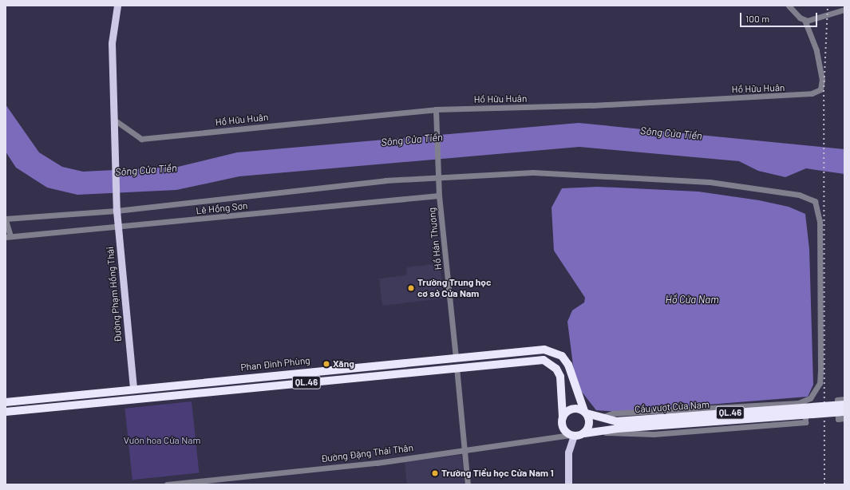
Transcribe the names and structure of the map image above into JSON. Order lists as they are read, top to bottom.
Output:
{
  "streets": {
    "highway": ["Phan Đình Phùng", "QL.46", "Cầu vượt Cửa Nam"],
    "main road": ["Đường Phạm Hồng Thái"],
    "street": [
      "Hồ Hữu Huân",
      "Lê Hồng Sơn",
      "Hồ Hán Thương",
      "Đường Đặng Thái Thân"
    ]
  },
  "crossings": [
    ["Hồ Hữu Huân", "Hồ Hán Thương"],
    ["Hồ Hữu Huân", "Đường Phạm Hồng Thái"],
    ["Lê Hồng Sơn", "Hồ Hán Thương"],
    ["Lê Hồng Sơn", "Đường Phạm Hồng Thái"],
    ["Hồ Hán Thương", "Phan Đình Phùng"],
    ["Đường Phạm Hồng Thái", "Phan Đình Phùng"],
    ["Phan Đình Phùng", "QL.46"],
    ["Phan Đình Phùng", "Đường Đặng Thái Thân"],
    ["QL.46", "Cầu vượt Cửa Nam"],
    ["QL.46", "Đường Đặng Thái Thân"]
  ],
  "water": ["Sông Cửa Tiền", "Hồ Cửa Nam"],
  "parks": ["Vườn hoa Cửa Nam"],
  "places": ["Trường Trung học cơ sở Cửa Nam", "Xăng", "Trường Tiểu học Cửa Nam 1"],
  "scale_bar": "100 m"
}
